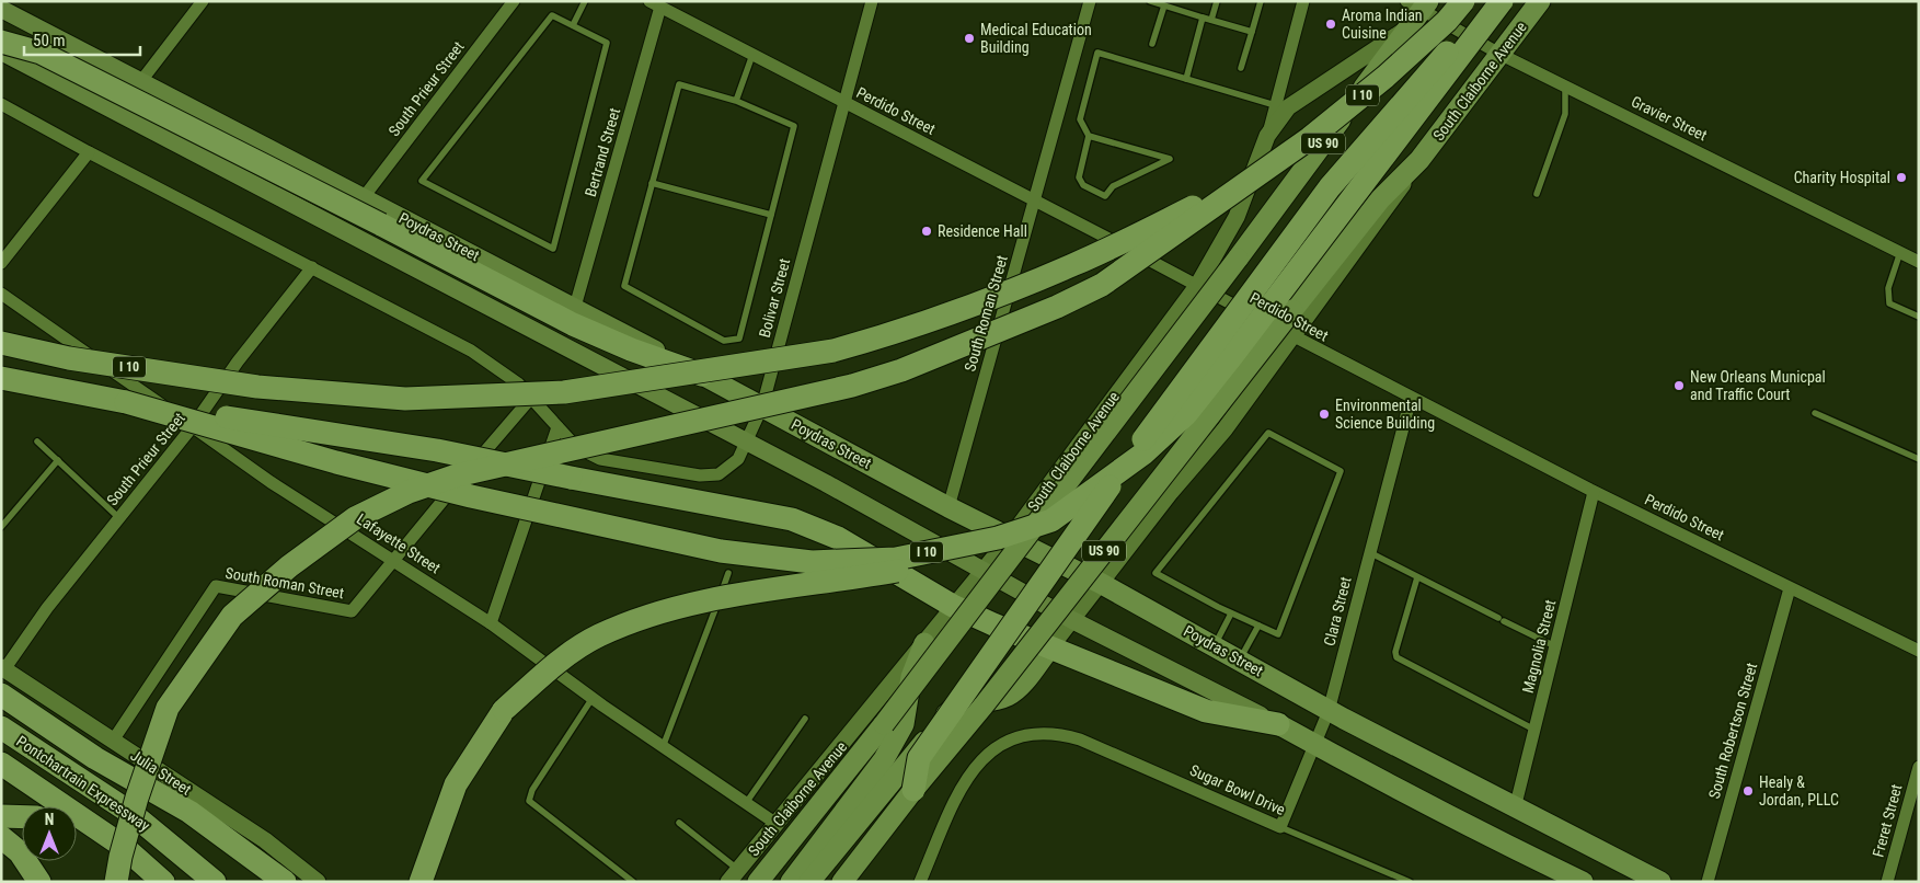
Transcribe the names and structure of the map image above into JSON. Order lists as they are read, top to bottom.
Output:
{
  "streets": {
    "highway": ["I 10", "Pontchartrain Expressway"],
    "main road": ["South Claiborne Avenue", "US 90", "Poydras Street"],
    "street": [
      "South Prieur Street",
      "Perdido Street",
      "Gravier Street",
      "Bertrand Street",
      "Bolivar Street",
      "South Roman Street",
      "Lafayette Street",
      "Clara Street",
      "Magnolia Street",
      "South Robertson Street",
      "Julia Street",
      "Sugar Bowl Drive",
      "Freret Street"
    ]
  },
  "crossings": [
    ["South Claiborne Avenue", "I 10"],
    ["South Claiborne Avenue", "Perdido Street"],
    ["South Claiborne Avenue", "Gravier Street"],
    ["South Claiborne Avenue", "Poydras Street"],
    ["South Claiborne Avenue", "Lafayette Street"],
    ["South Prieur Street", "Poydras Street"],
    ["South Prieur Street", "Lafayette Street"],
    ["South Prieur Street", "Julia Street"],
    ["I 10", "Poydras Street"],
    ["Perdido Street", "Bertrand Street"],
    ["Perdido Street", "Bolivar Street"],
    ["Perdido Street", "South Roman Street"],
    ["Perdido Street", "Clara Street"],
    ["Perdido Street", "Magnolia Street"],
    ["Perdido Street", "South Robertson Street"],
    ["Bertrand Street", "Poydras Street"],
    ["Poydras Street", "Bolivar Street"],
    ["Poydras Street", "South Roman Street"],
    ["Poydras Street", "Clara Street"],
    ["Poydras Street", "Magnolia Street"],
    ["South Roman Street", "Lafayette Street"],
    ["South Roman Street", "Julia Street"],
    ["Clara Street", "Sugar Bowl Drive"]
  ],
  "places": [
    "Aroma Indian Cuisine",
    "Medical Education Building",
    "Charity Hospital",
    "Residence Hall",
    "New Orleans Municpal and Traffic Court",
    "Environmental Science Building",
    "Healy & Jordan, PLLC"
  ],
  "scale_bar": "50 m",
  "north": "top"
}
